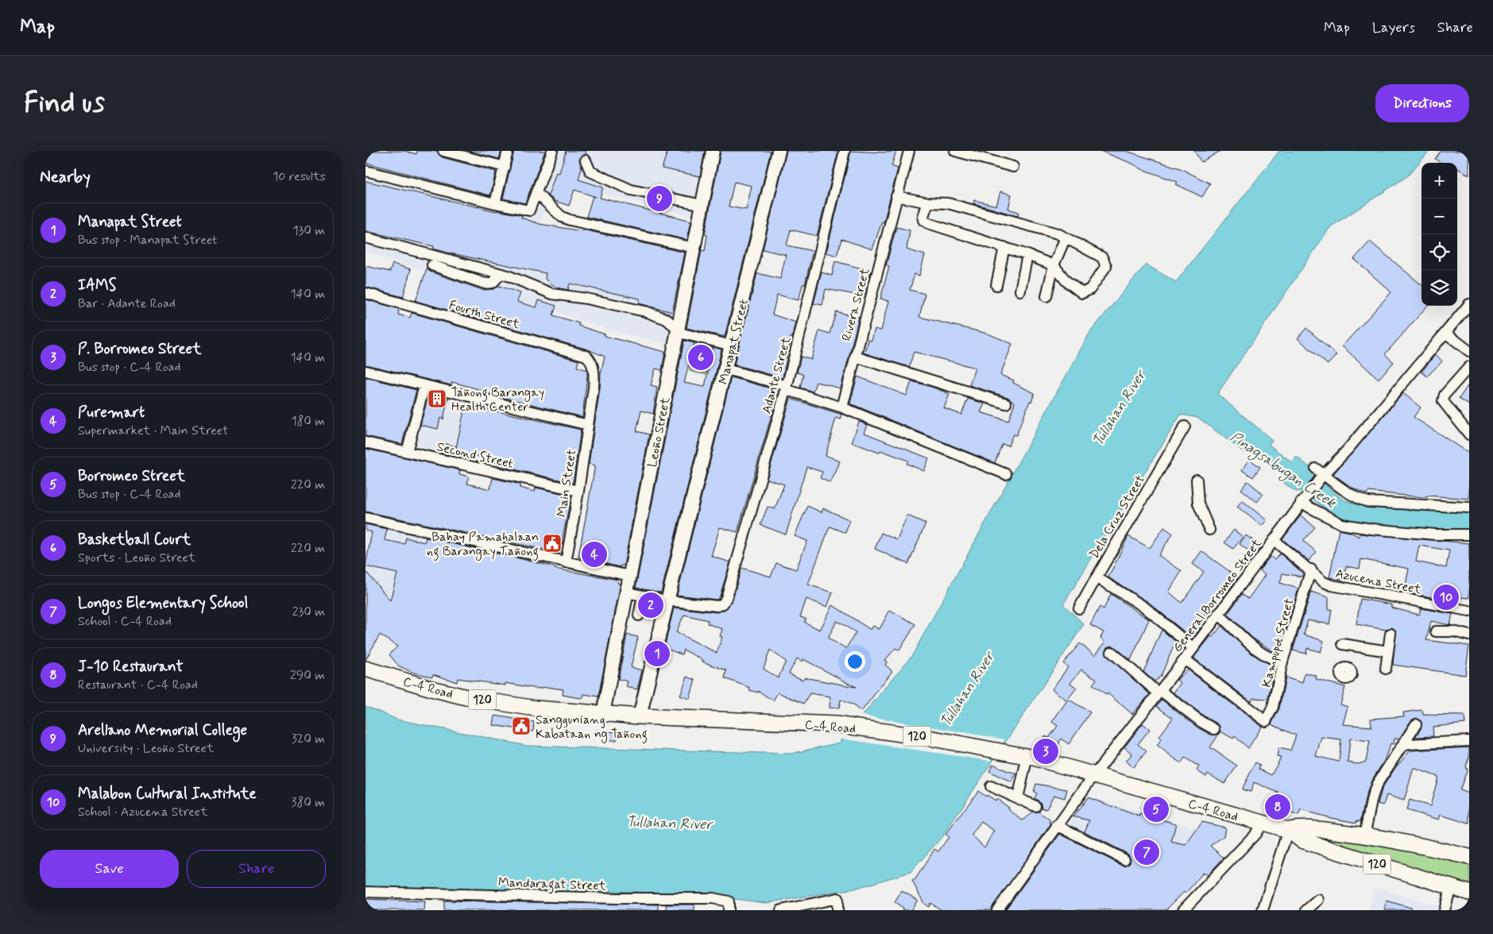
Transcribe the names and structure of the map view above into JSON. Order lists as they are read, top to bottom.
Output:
{
  "streets": {
    "highway": ["C-4 Road", "120"],
    "main road": ["Manapat Street", "Leoño Street"],
    "street": [
      "Rivera Street",
      "Fourth Street",
      "Adante Street",
      "Second Street",
      "Main Street",
      "Dela Cruz Street",
      "Azucena Street",
      "General Borromeo Street",
      "Kampupot Street",
      "Mandaragat Street"
    ]
  },
  "crossings": [
    ["Fourth Street", "Main Street"],
    ["Manapat Street", "Adante Street"],
    ["Manapat Street", "C-4 Road"],
    ["Leoño Street", "C-4 Road"],
    ["Second Street", "Main Street"],
    ["Dela Cruz Street", "General Borromeo Street"],
    ["Azucena Street", "General Borromeo Street"],
    ["Azucena Street", "Kampupot Street"],
    ["General Borromeo Street", "Kampupot Street"],
    ["General Borromeo Street", "C-4 Road"]
  ],
  "water": ["Tullahan River", "Pinagsabugan Creek"],
  "places": {
    "building": ["Tañong Barangay Health Center"],
    "public building": ["Bahay Pamahalaan ng Barangay Tañong", "Sangguniang Kabataan ng Tañong"]
  },
  "page": {
    "header": "Map",
    "nav": ["Map", "Layers", "Share"],
    "buttons": [
      "Directions",
      ["Save", "Share"]
    ],
    "title": "Find us",
    "heading": ["Nearby", "10 results"],
    "map_buttons": ["+", "−"],
    "pins": [
      "9",
      "6",
      "4",
      "10",
      "2",
      "1",
      "3",
      "8",
      "5",
      "7"
    ],
    "list": [
      {
        "mark": "1",
        "name": "Manapat Street",
        "note": "Bus stop · Manapat Street",
        "value": "130 m"
      },
      {
        "mark": "2",
        "name": "IAMS",
        "note": "Bar · Adante Road",
        "value": "140 m"
      },
      {
        "mark": "3",
        "name": "P. Borromeo Street",
        "note": "Bus stop · C-4 Road",
        "value": "140 m"
      },
      {
        "mark": "4",
        "name": "Puremart",
        "note": "Supermarket · Main Street",
        "value": "180 m"
      },
      {
        "mark": "5",
        "name": "Borromeo Street",
        "note": "Bus stop · C-4 Road",
        "value": "220 m"
      },
      {
        "mark": "6",
        "name": "Basketball Court",
        "note": "Sports · Leoño Street",
        "value": "220 m"
      },
      {
        "mark": "7",
        "name": "Longos Elementary School",
        "note": "School · C-4 Road",
        "value": "230 m"
      },
      {
        "mark": "8",
        "name": "J-10 Restaurant",
        "note": "Restaurant · C-4 Road",
        "value": "290 m"
      },
      {
        "mark": "9",
        "name": "Arellano Memorial College",
        "note": "University · Leoño Street",
        "value": "320 m"
      },
      {
        "mark": "10",
        "name": "Malabon Cultural Institute",
        "note": "School · Azucena Street",
        "value": "380 m"
      }
    ]
  }
}
